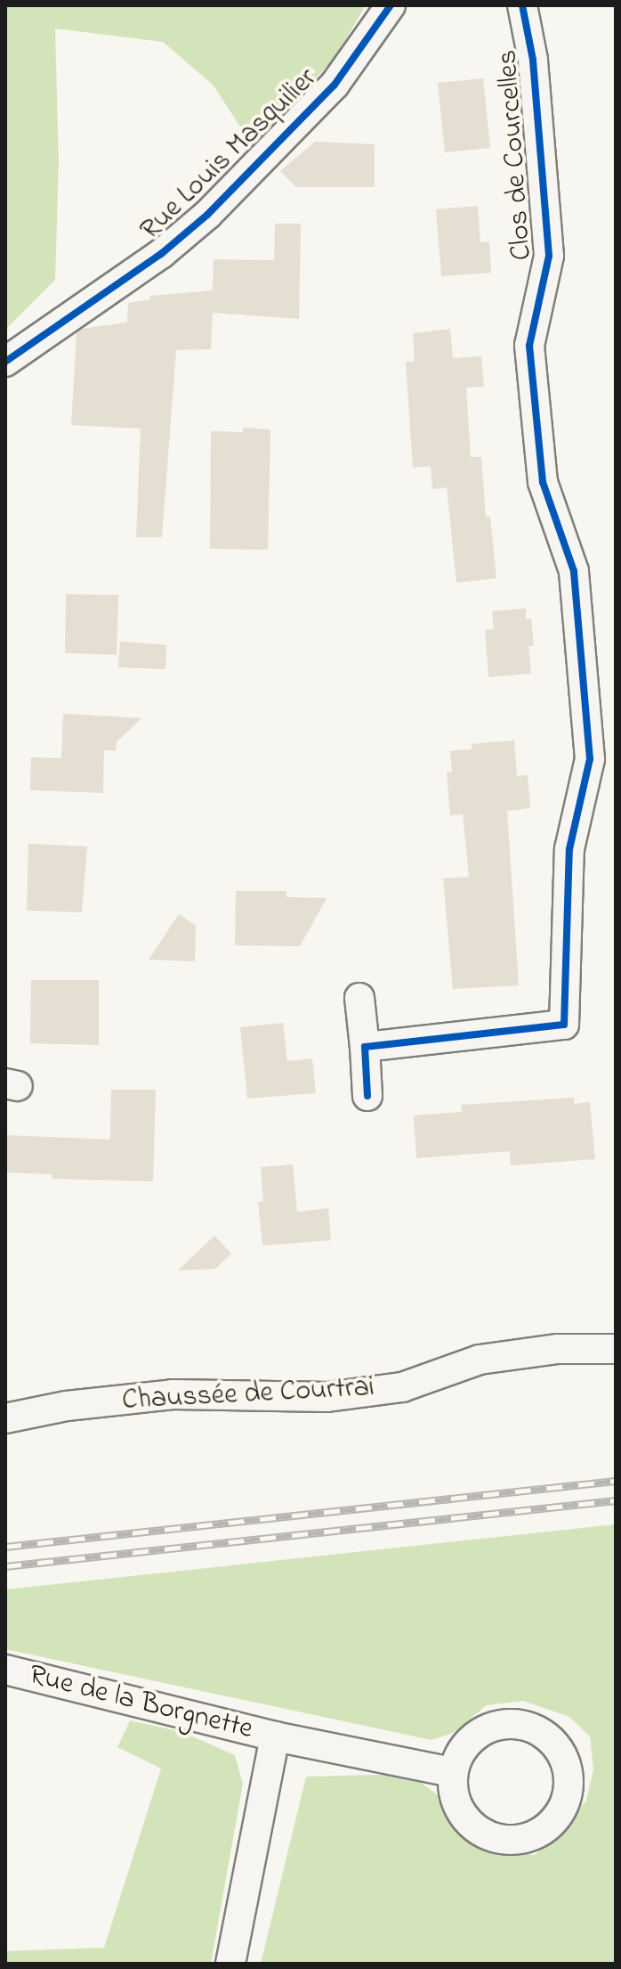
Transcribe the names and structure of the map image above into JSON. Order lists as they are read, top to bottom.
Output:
{
  "streets": {
    "street": [
      "Rue Louis Masquilier",
      "Clos de Courcelles",
      "Chaussée de Courtrai",
      "Rue de la Borgnette"
    ]
  }
}
